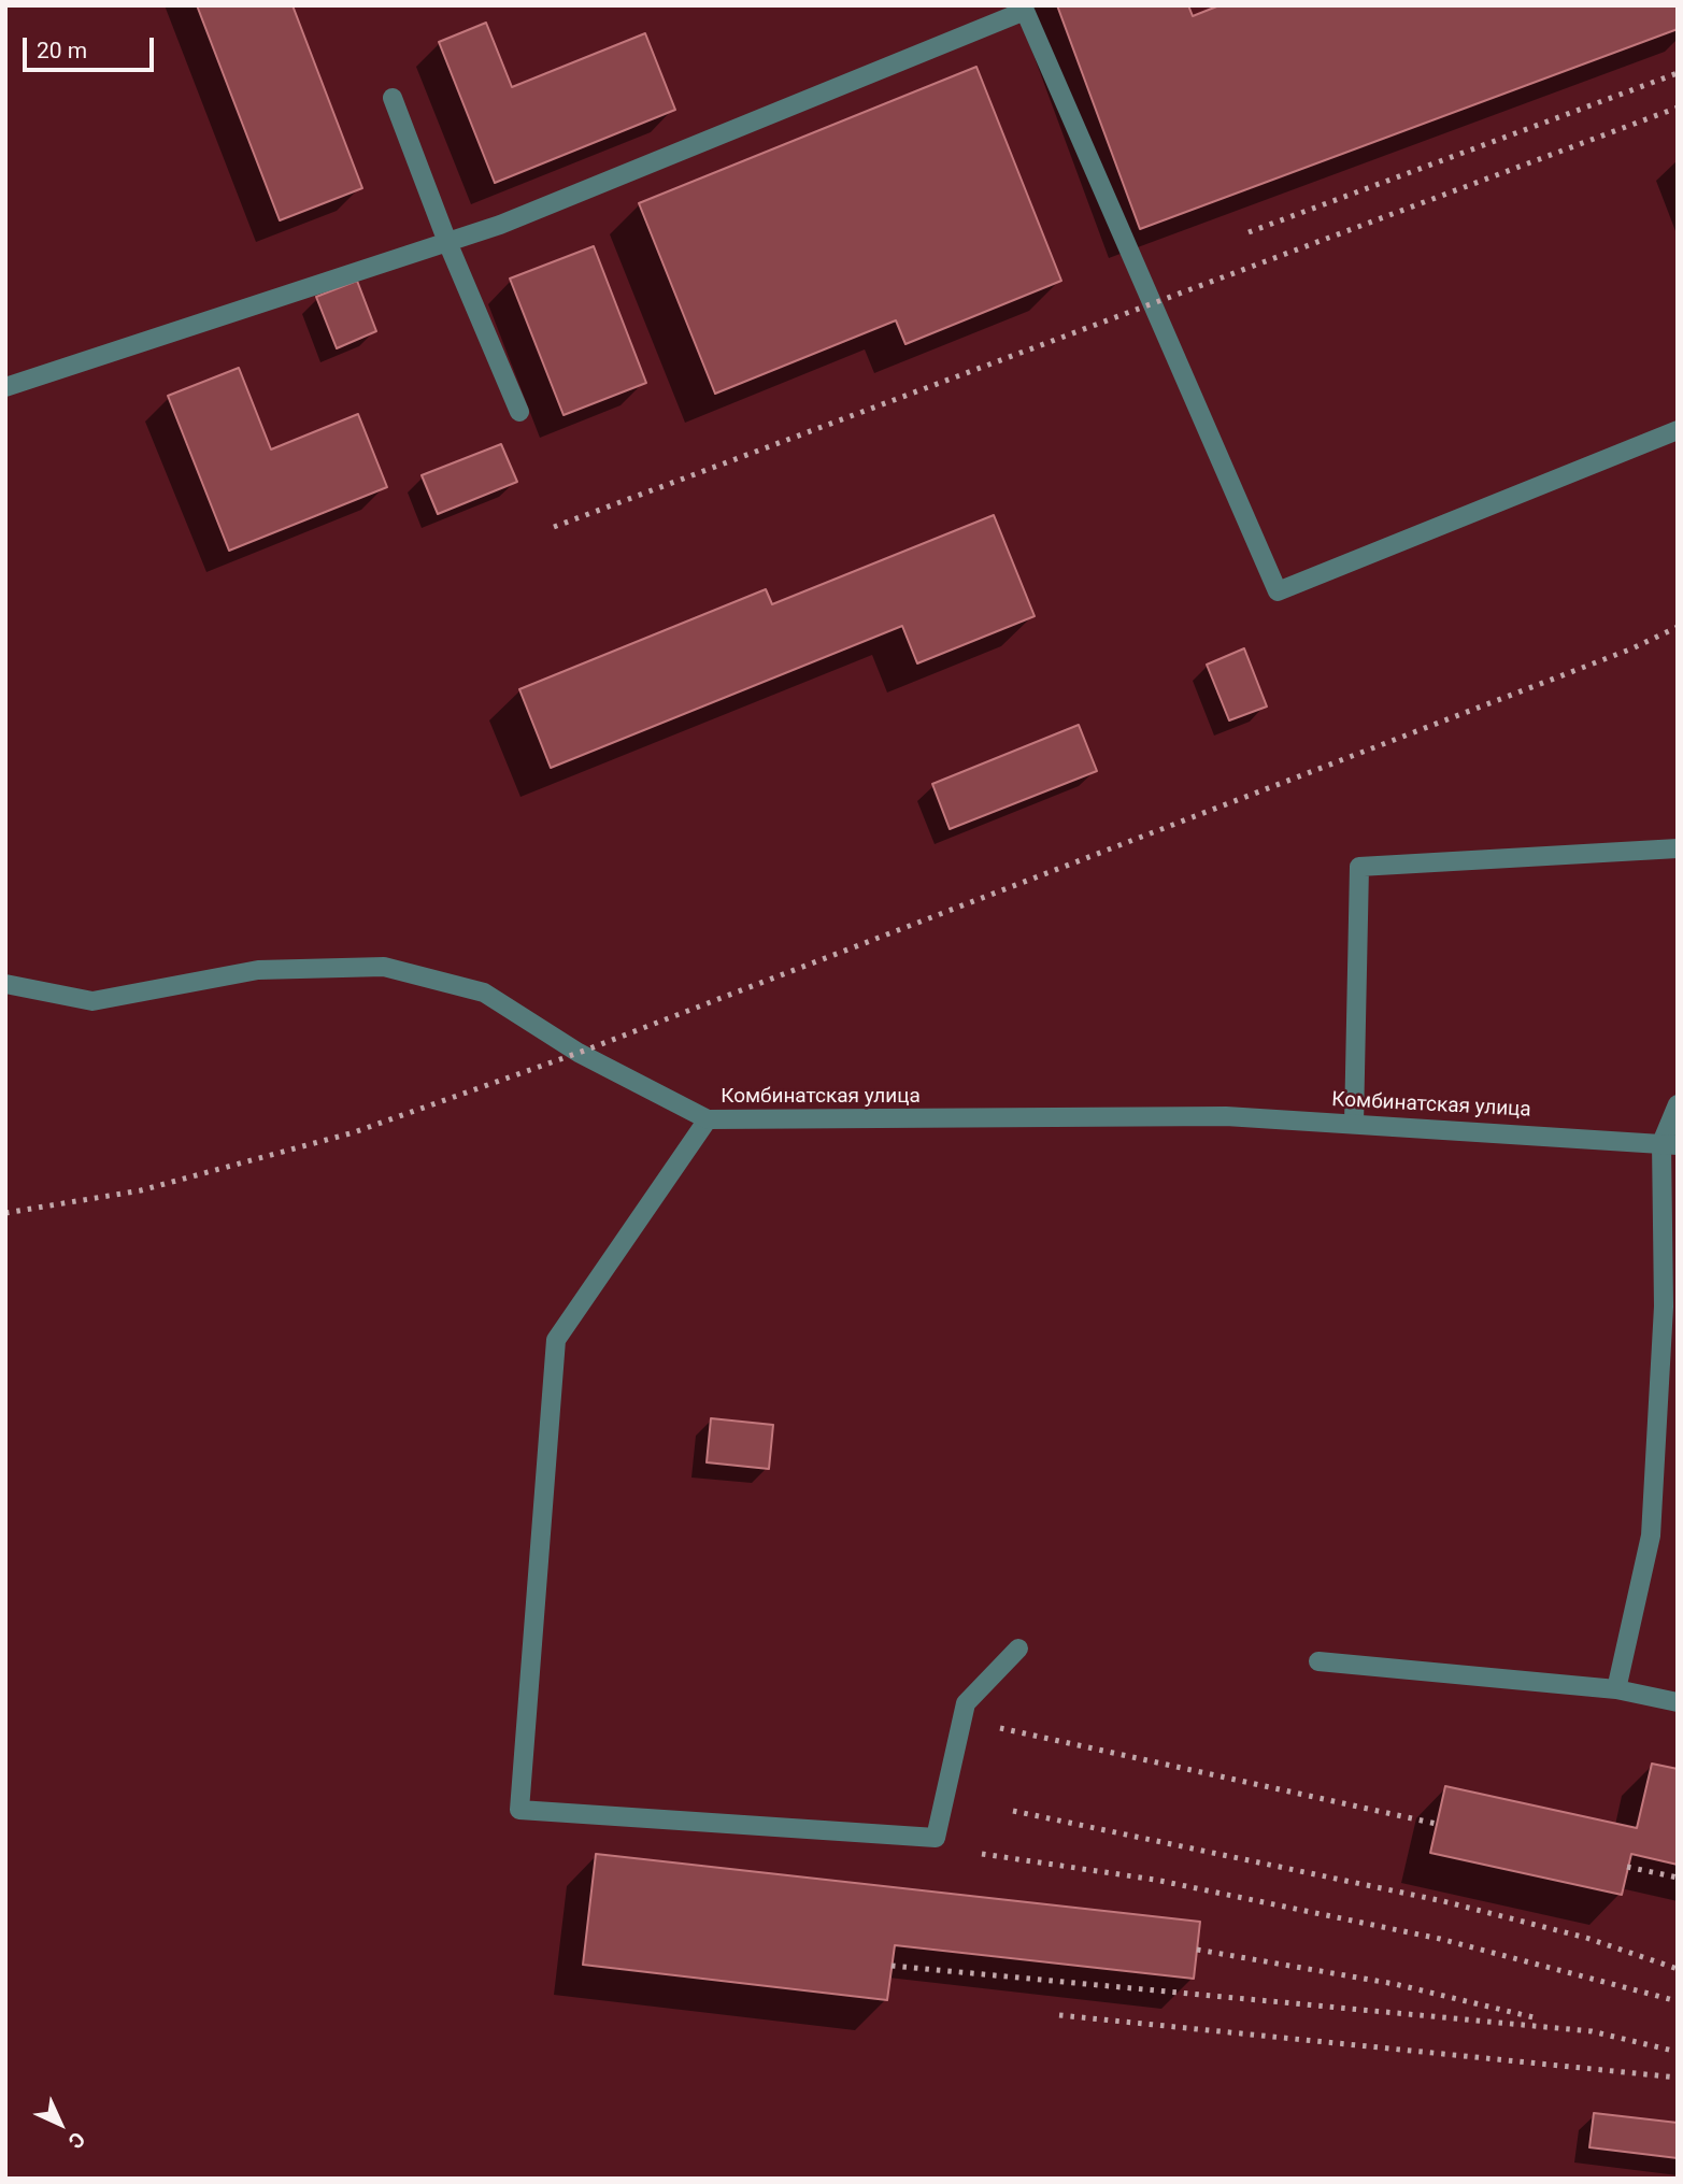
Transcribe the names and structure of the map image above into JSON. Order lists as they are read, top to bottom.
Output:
{
  "streets": {
    "street": ["Комбинатская улица"]
  },
  "scale_bar": "20 m",
  "north": "bottom right"
}
